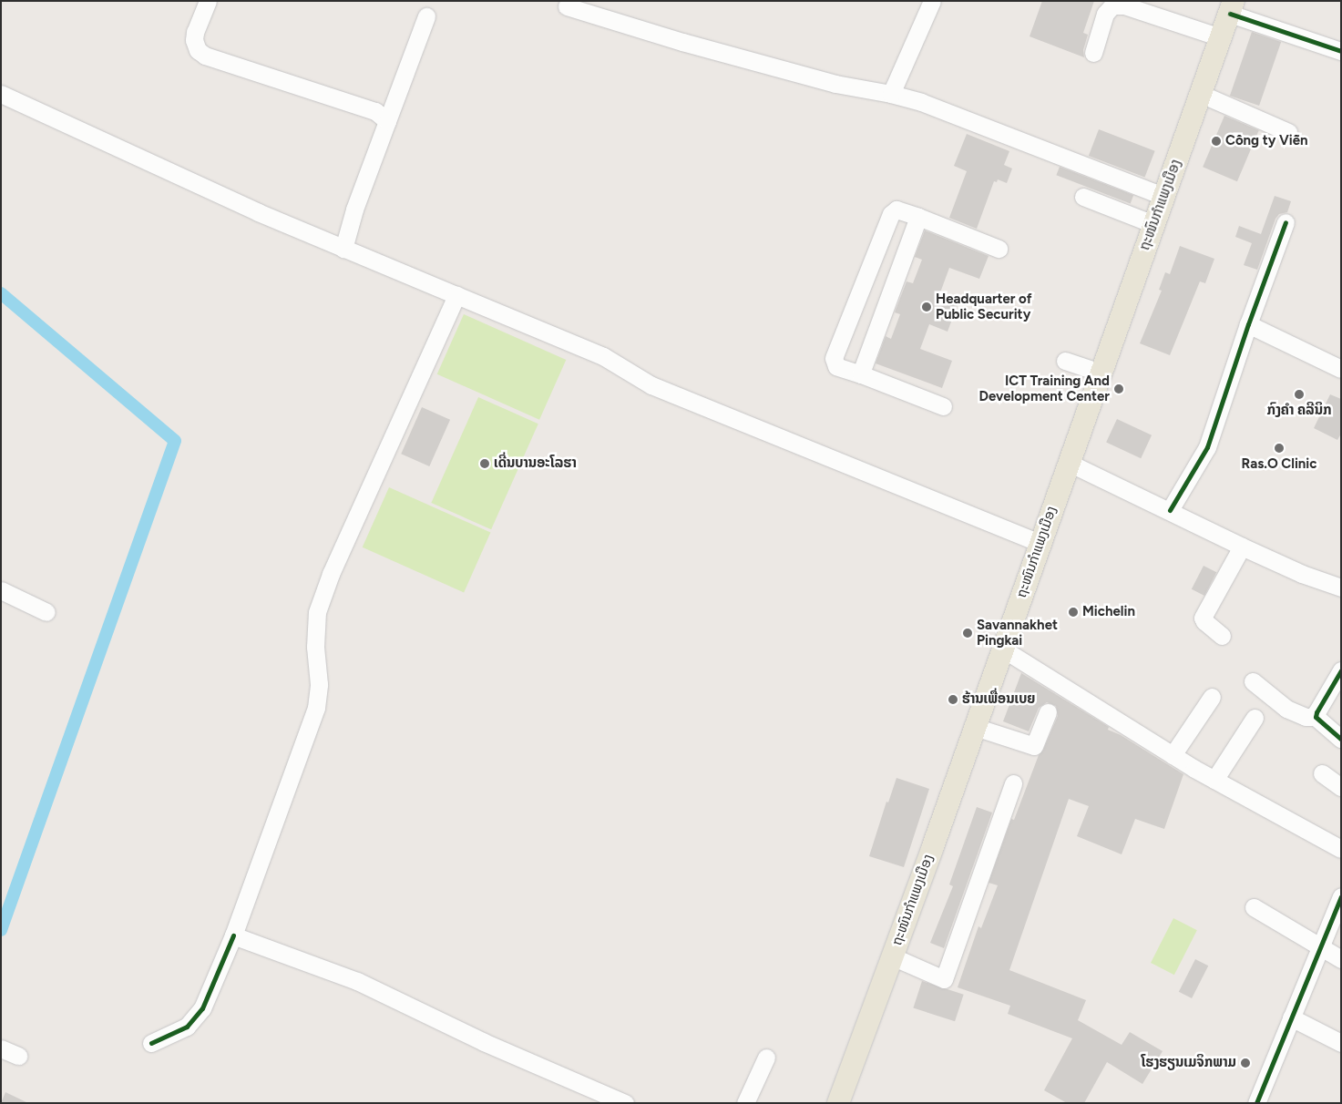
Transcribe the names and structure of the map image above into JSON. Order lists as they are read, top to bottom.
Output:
{
  "streets": {
    "main road": ["ຖະໜົນກຳແພງເມືອງ"]
  },
  "places": [
    "Công ty Viễn",
    "Headquarter of Public Security",
    "ICT Training And Development Center",
    "ກົງຄຳ ຄລີນິກ",
    "Ras.O Clinic",
    "ເດີ່ນບານອະໂລຮາ",
    "Michelin",
    "Savannakhet Pingkai",
    "ຮ້ານເພື່ອນເບຍ",
    "ໂຮງຮຽນເມຈິກພາມ"
  ]
}
